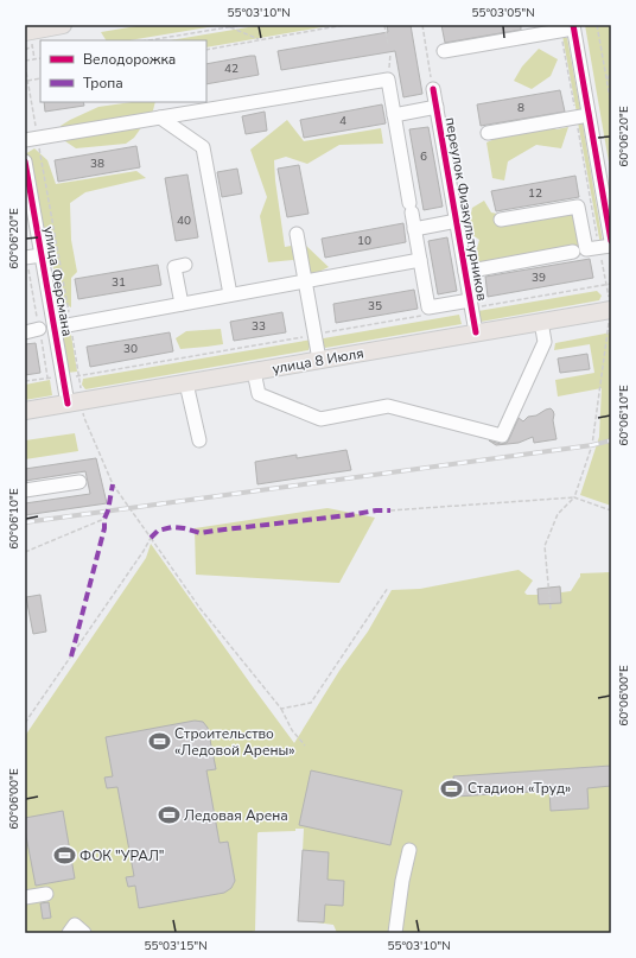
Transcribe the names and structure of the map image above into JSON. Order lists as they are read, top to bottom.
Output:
{
  "streets": {
    "main road": ["улица 8 Июля"],
    "street": ["переулок Физкультурников", "улица Ферсмана"]
  },
  "crossings": [
    ["переулок Физкультурников", "улица 8 Июля"],
    ["улица Ферсмана", "улица 8 Июля"]
  ],
  "places": {
    "sports": [
      "Строительство «Ледовой Арены»",
      "Стадион «Труд»",
      "Ледовая Арена",
      "ФОК \"УРАЛ\""
    ]
  },
  "house_numbers": [
    "42",
    "8",
    "4",
    "6",
    "38",
    "12",
    "40",
    "10",
    "39",
    "31",
    "35",
    "33",
    "30"
  ],
  "legend": ["Велодорожка", "Тропа"],
  "coordinates": [
    "55°03'10\"N",
    "55°03'05\"N",
    "60°06'20\"E",
    "60°06'10\"E",
    "60°06'00\"E",
    "55°03'15\"N"
  ]
}
